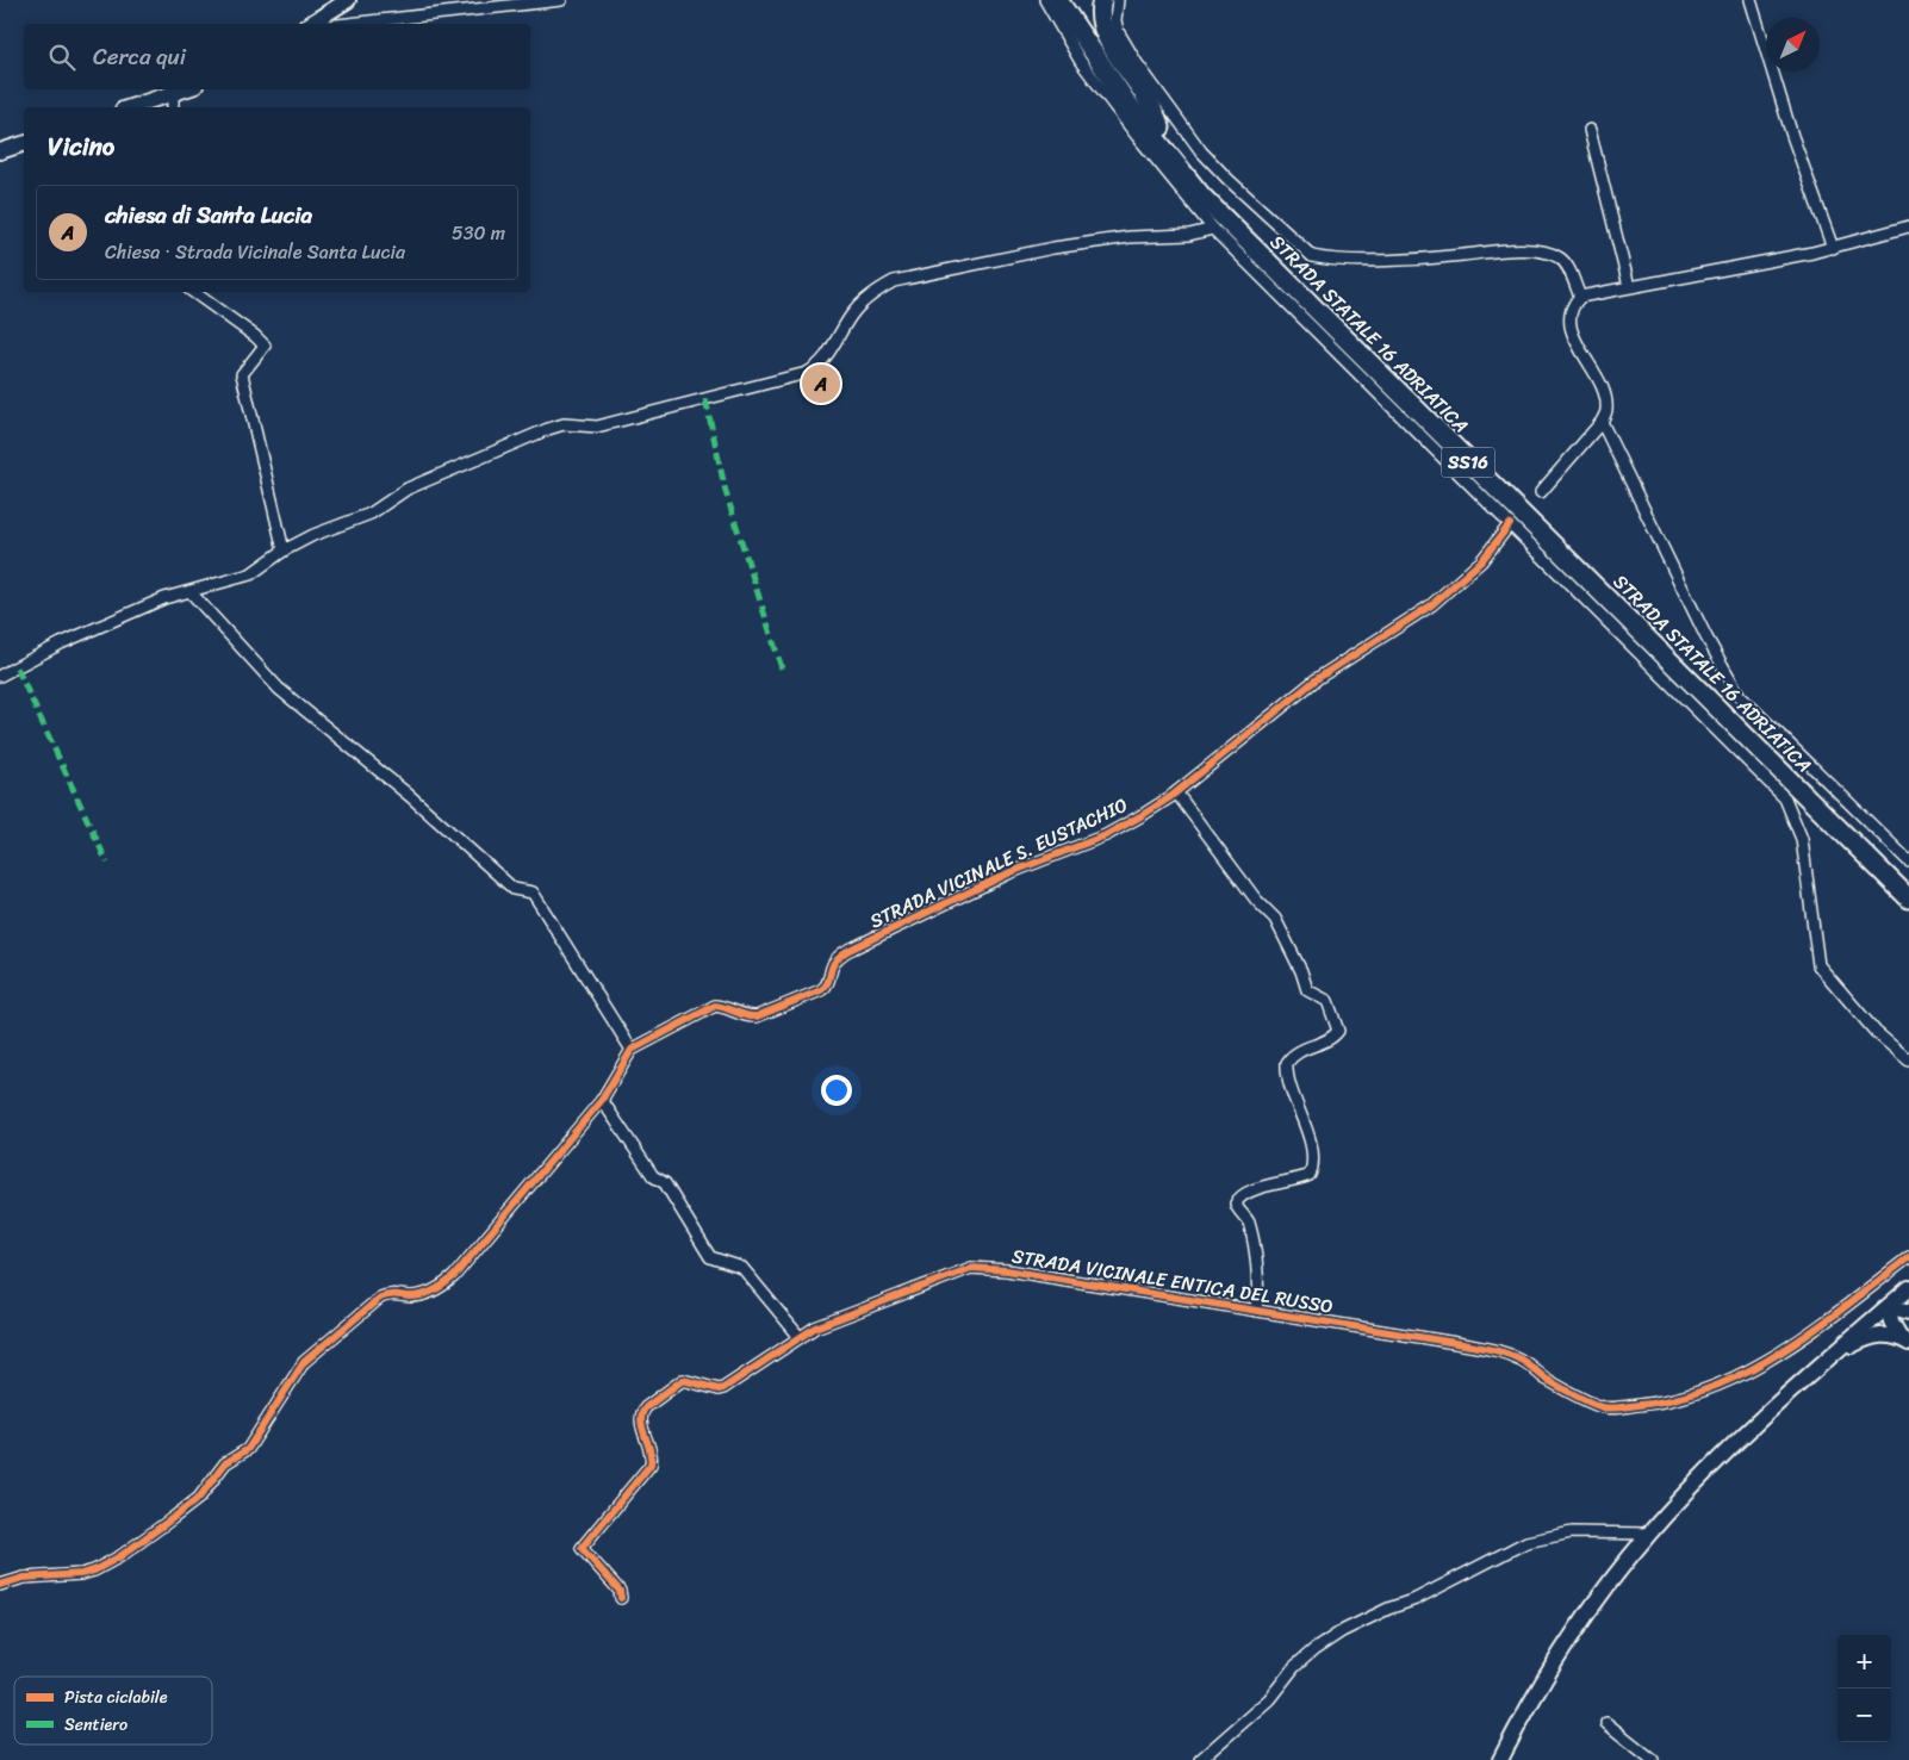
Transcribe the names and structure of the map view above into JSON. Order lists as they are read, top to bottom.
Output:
{
  "streets": {
    "highway": ["STRADA STATALE 16 ADRIATICA", "SS16"],
    "street": ["STRADA VICINALE S. EUSTACHIO", "STRADA VICINALE ENTICA DEL RUSSO"]
  },
  "legend": ["Pista ciclabile", "Sentiero"],
  "north": "top right",
  "page": {
    "search": "Cerca qui",
    "heading": "Vicino",
    "list": [
      {
        "mark": "A",
        "name": "chiesa di Santa Lucia",
        "note": "Chiesa · Strada Vicinale Santa Lucia",
        "value": "530 m"
      }
    ],
    "pins": "A",
    "map_buttons": ["+", "−"]
  }
}
